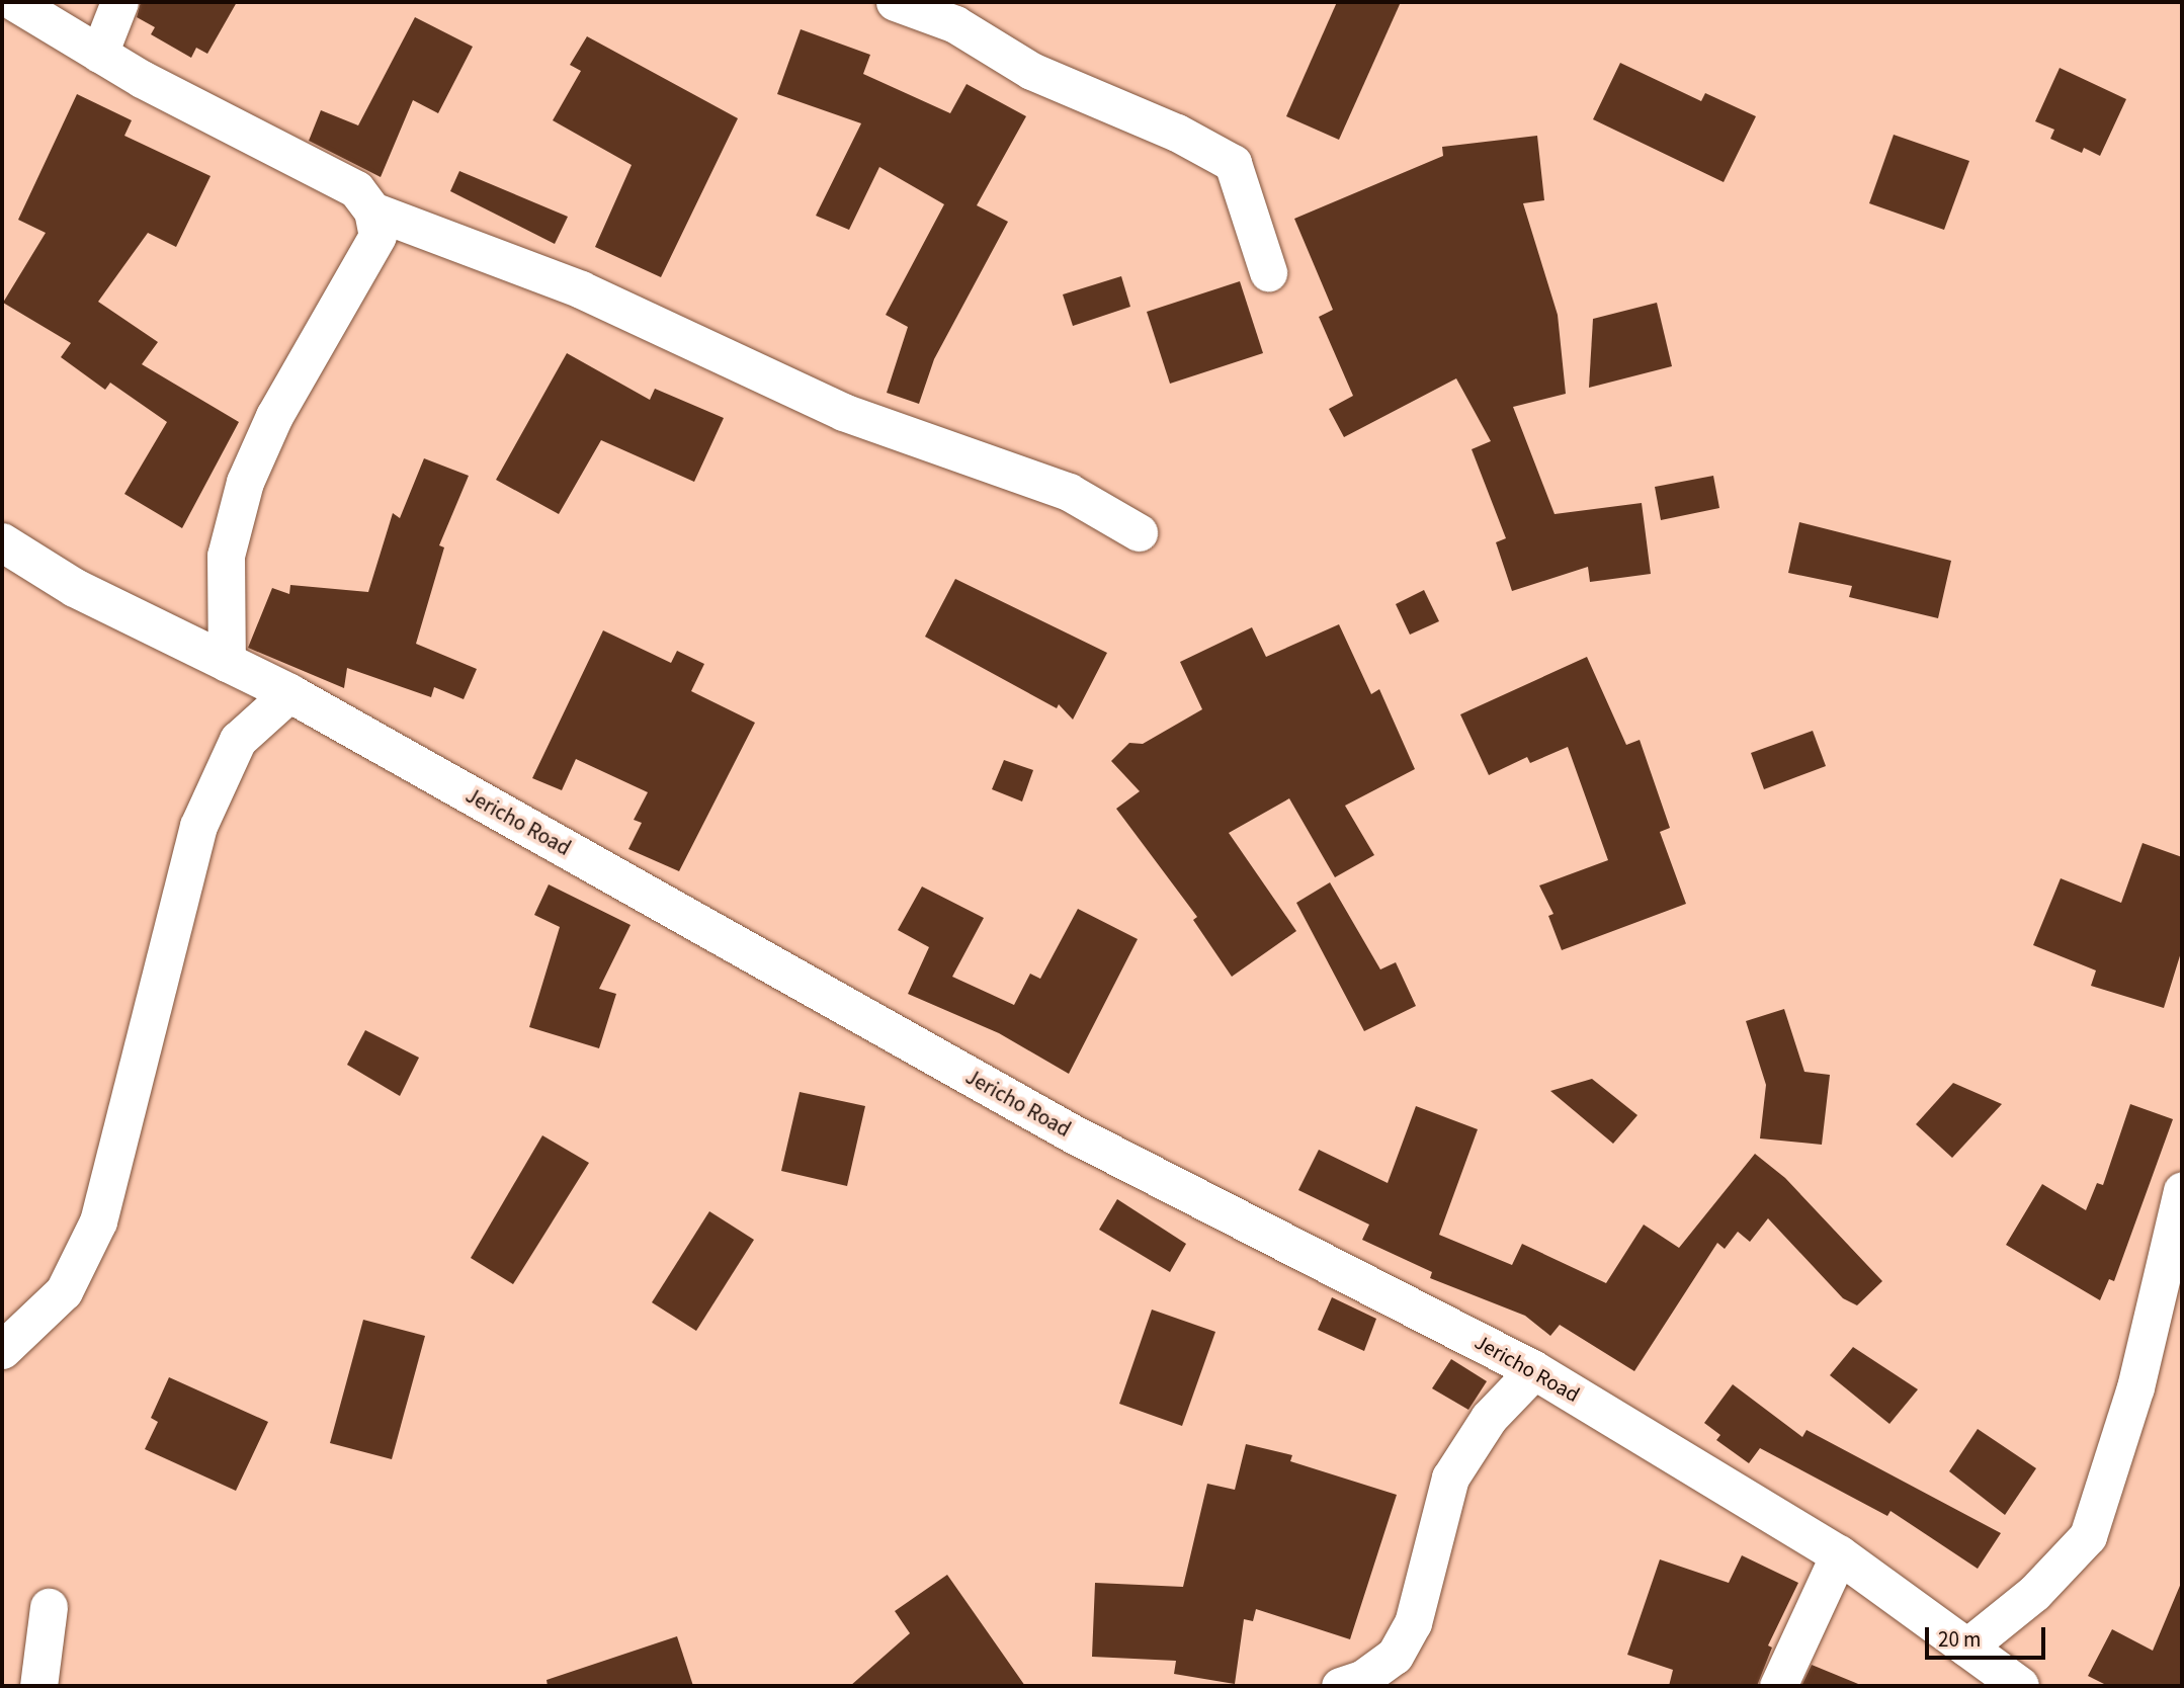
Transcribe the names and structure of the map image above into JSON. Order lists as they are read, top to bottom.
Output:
{
  "streets": {
    "street": ["Jericho Road"]
  },
  "scale_bar": "20 m"
}
